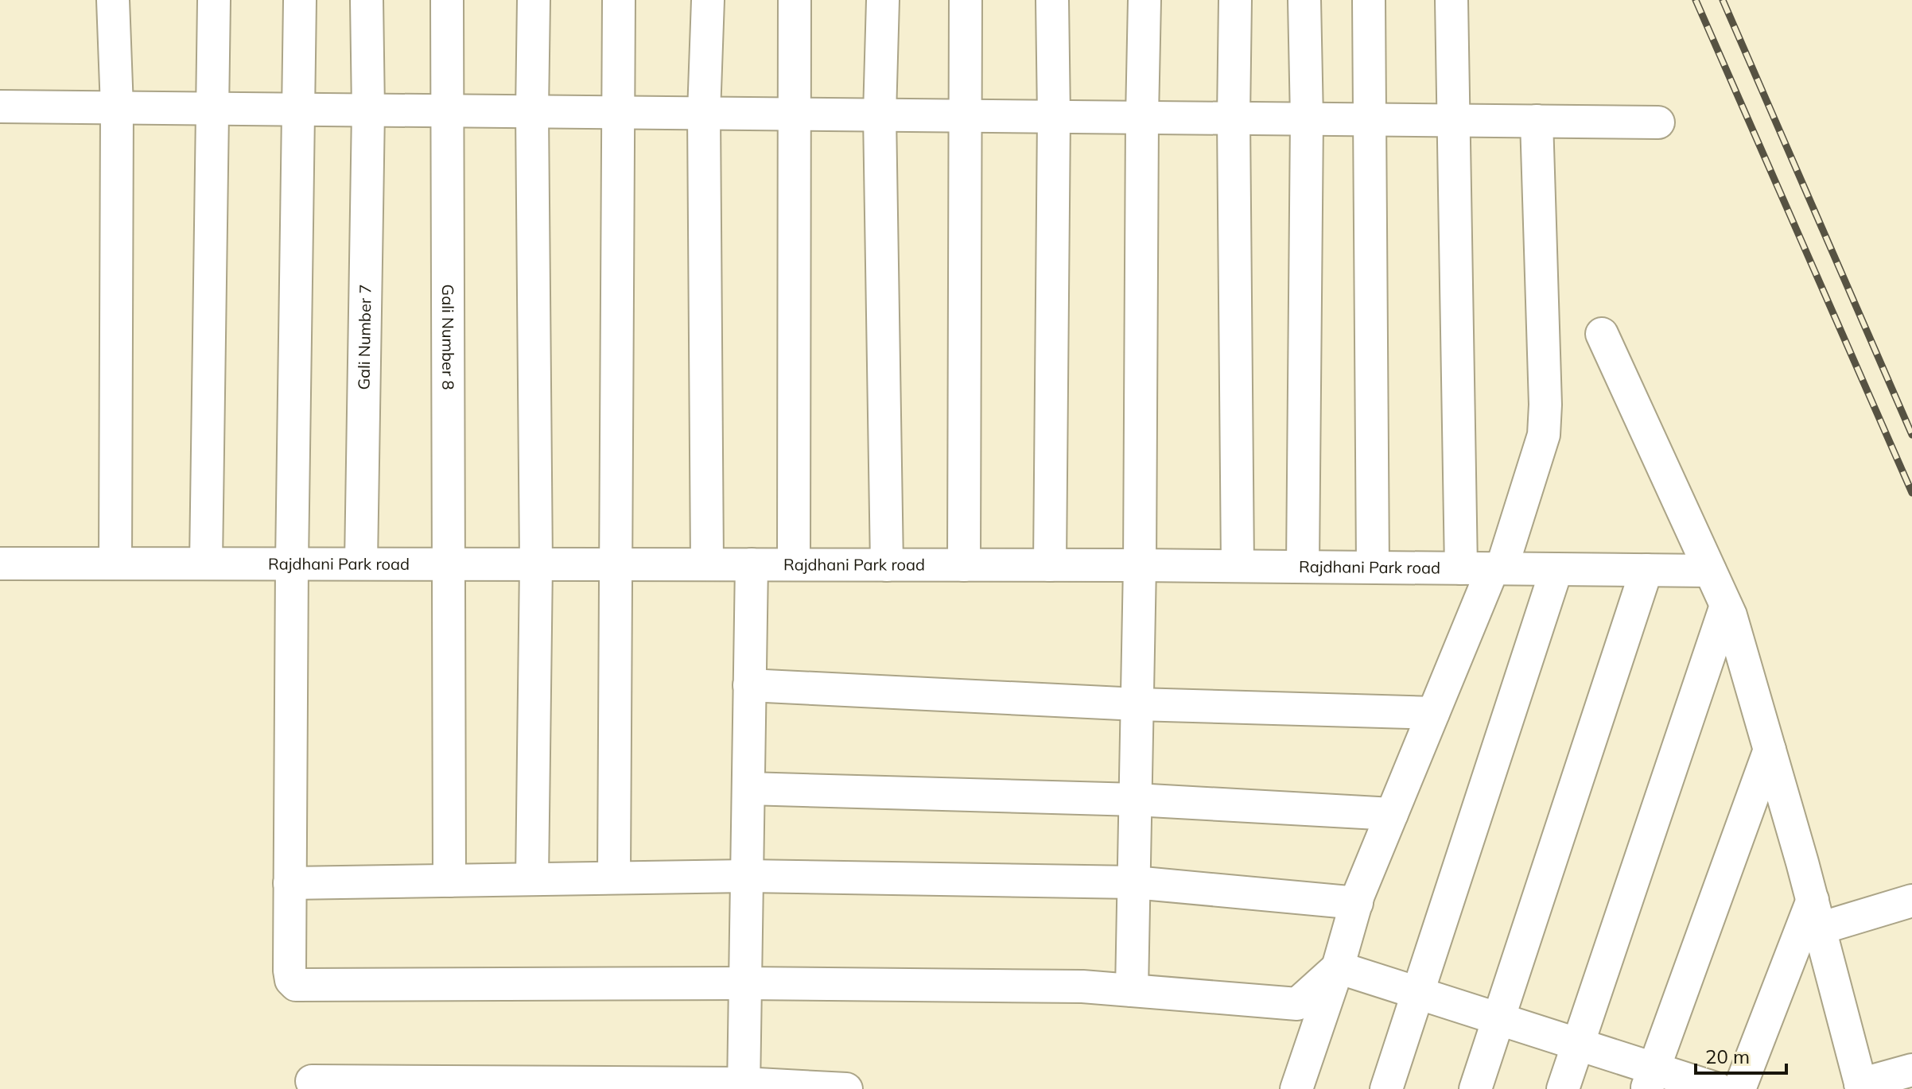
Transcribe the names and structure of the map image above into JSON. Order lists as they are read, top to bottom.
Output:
{
  "streets": {
    "street": ["Gali Number 7", "Gali Number 8", "Rajdhani Park road"]
  },
  "crossings": [
    ["Gali Number 7", "Rajdhani Park road"],
    ["Gali Number 8", "Rajdhani Park road"]
  ],
  "scale_bar": "20 m"
}
